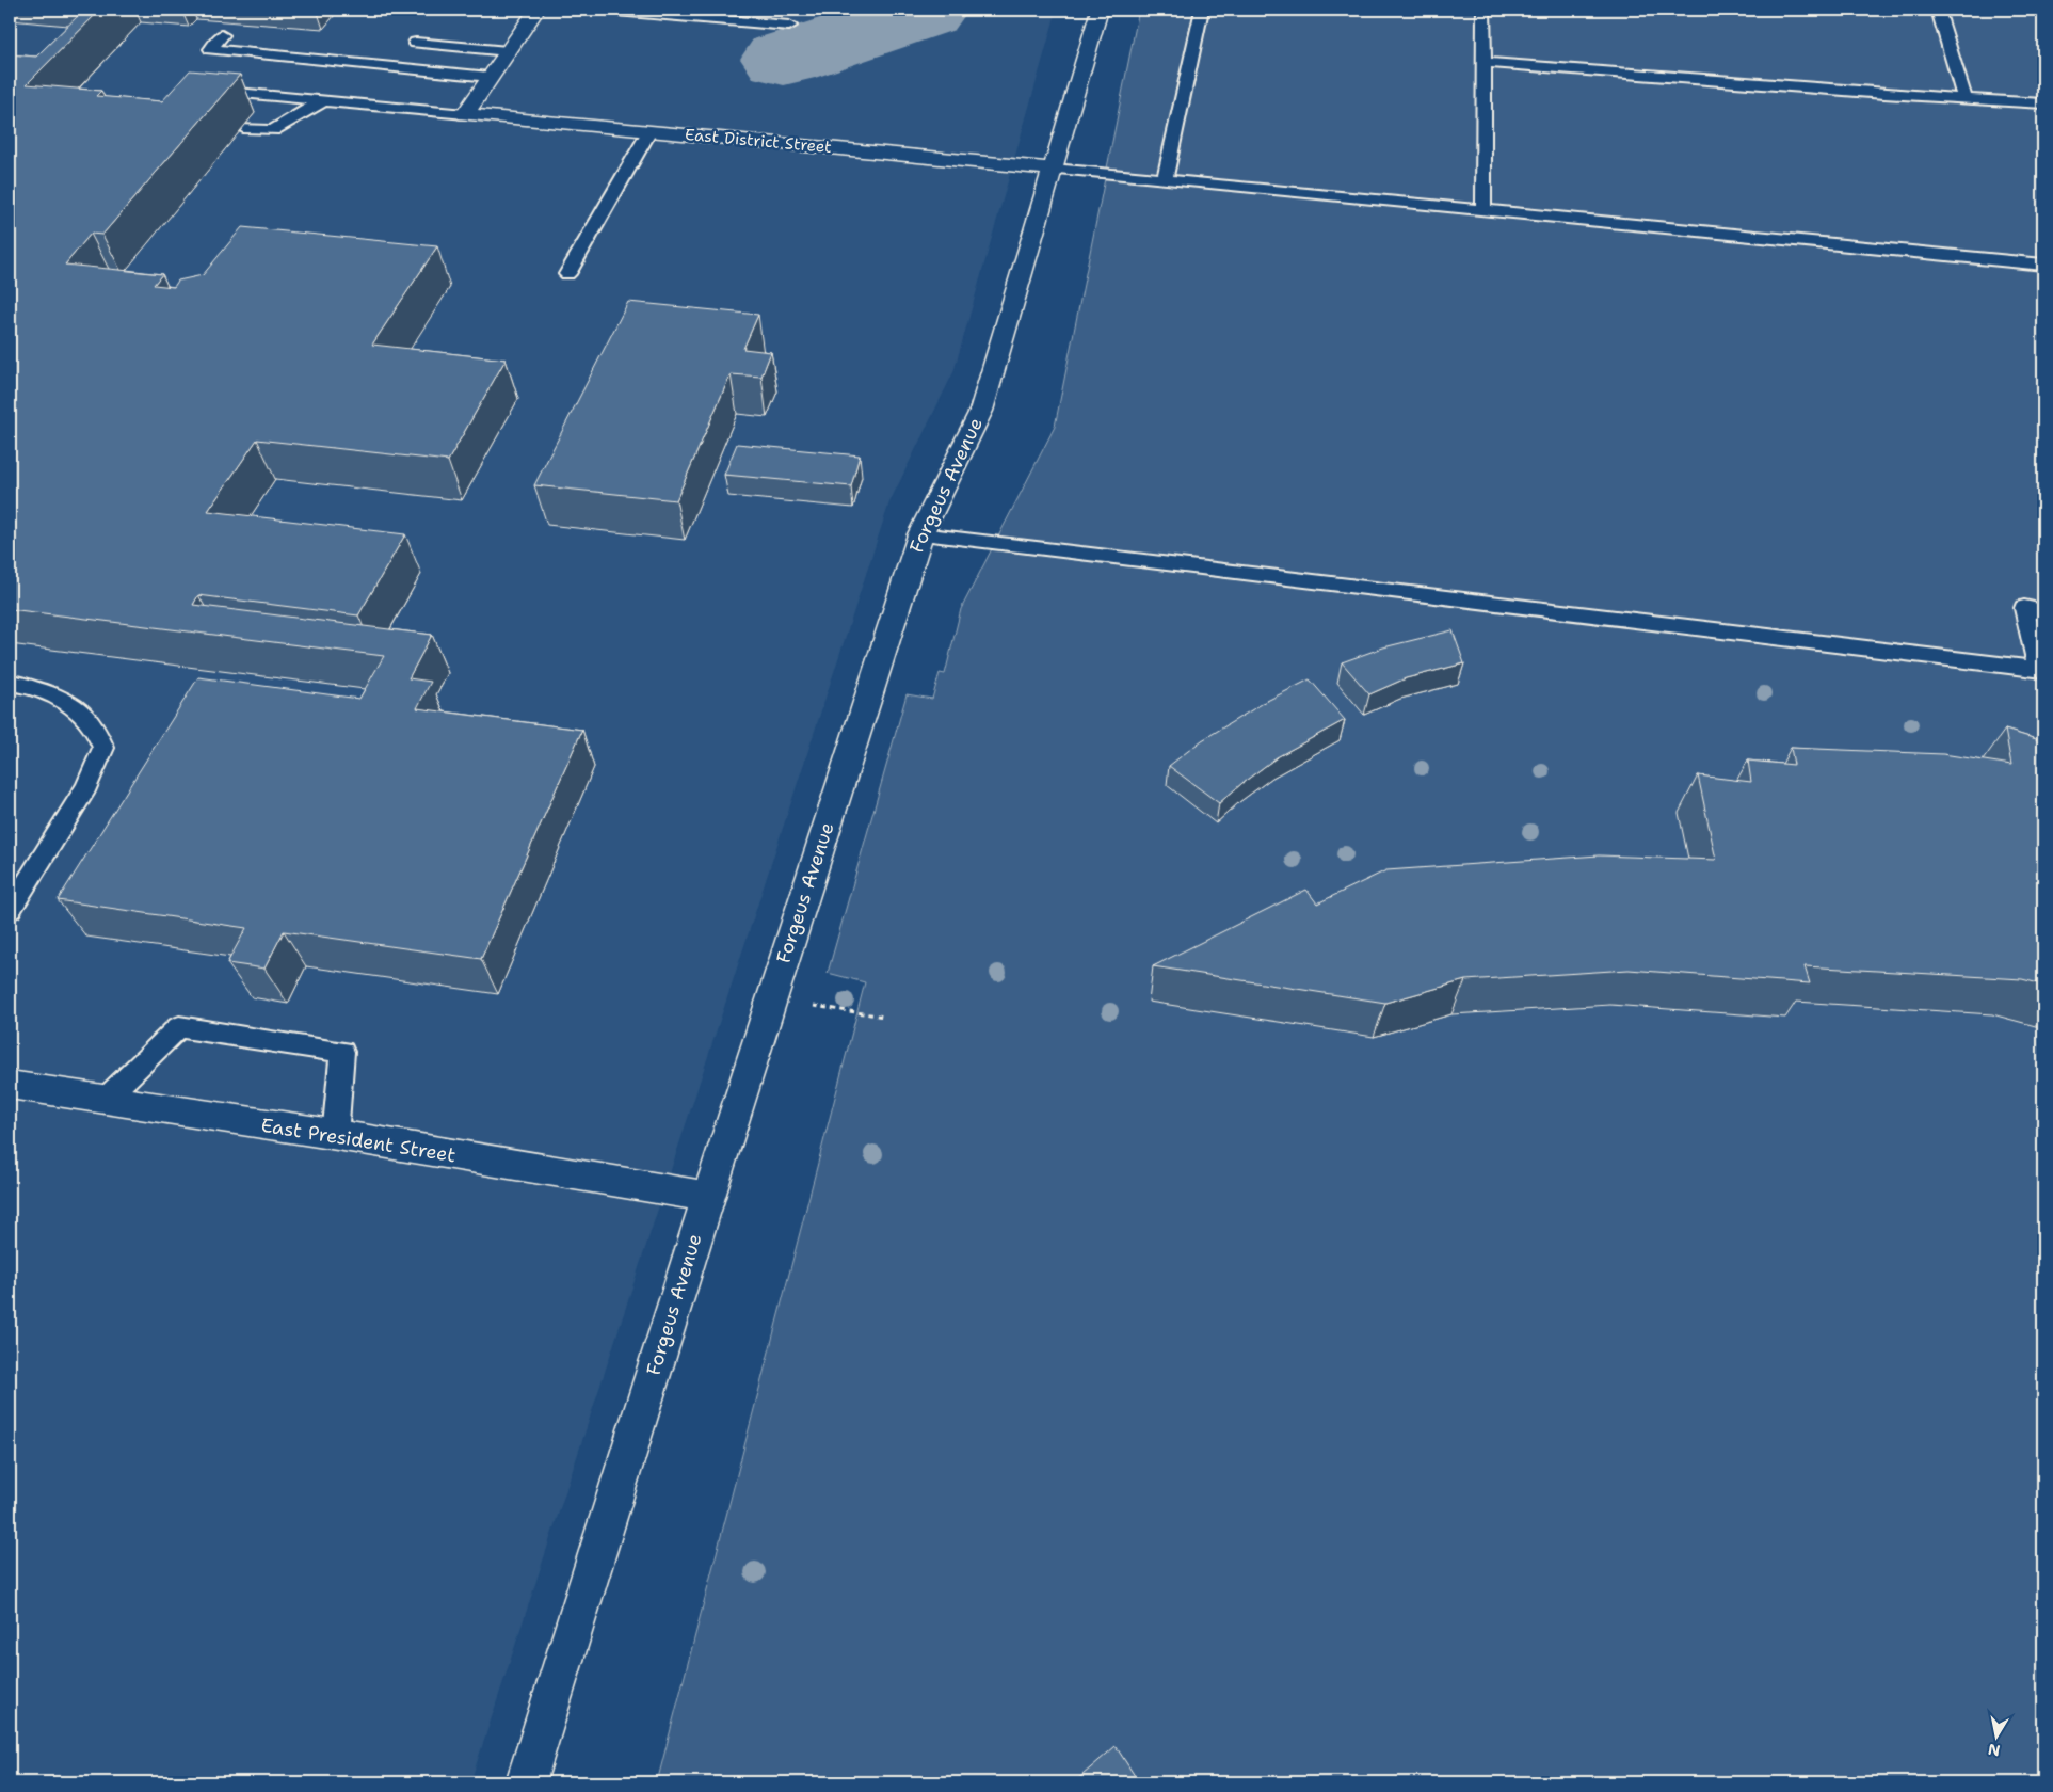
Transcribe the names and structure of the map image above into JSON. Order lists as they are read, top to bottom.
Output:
{
  "streets": {
    "street": ["East District Street", "Forgeus Avenue", "East President Street"]
  },
  "crossings": [
    ["East District Street", "Forgeus Avenue"],
    ["Forgeus Avenue", "East President Street"]
  ],
  "north": "bottom"
}
